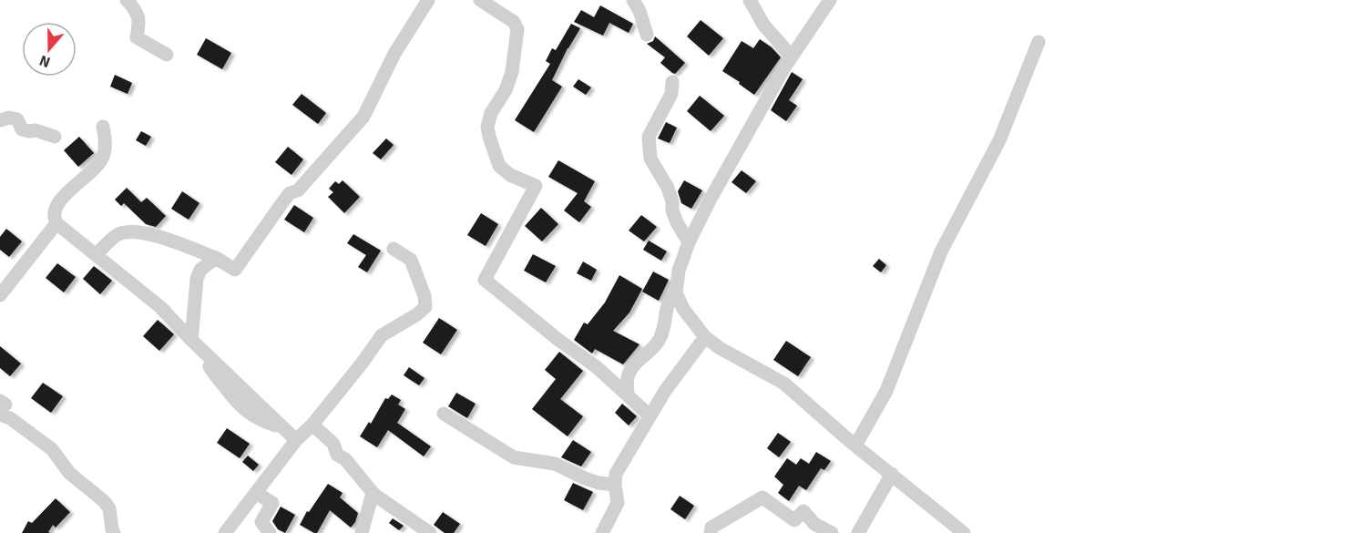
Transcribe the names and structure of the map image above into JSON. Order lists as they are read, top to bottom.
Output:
{
  "north": "bottom"
}
